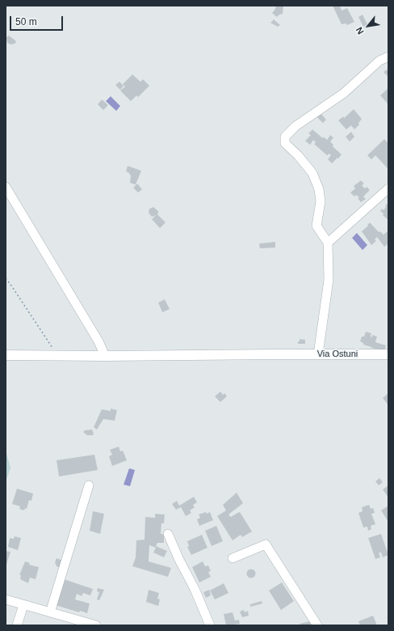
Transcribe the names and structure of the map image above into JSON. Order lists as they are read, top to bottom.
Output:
{
  "streets": {
    "main road": ["Via Ostuni"]
  },
  "scale_bar": "50 m",
  "north": "bottom left"
}
